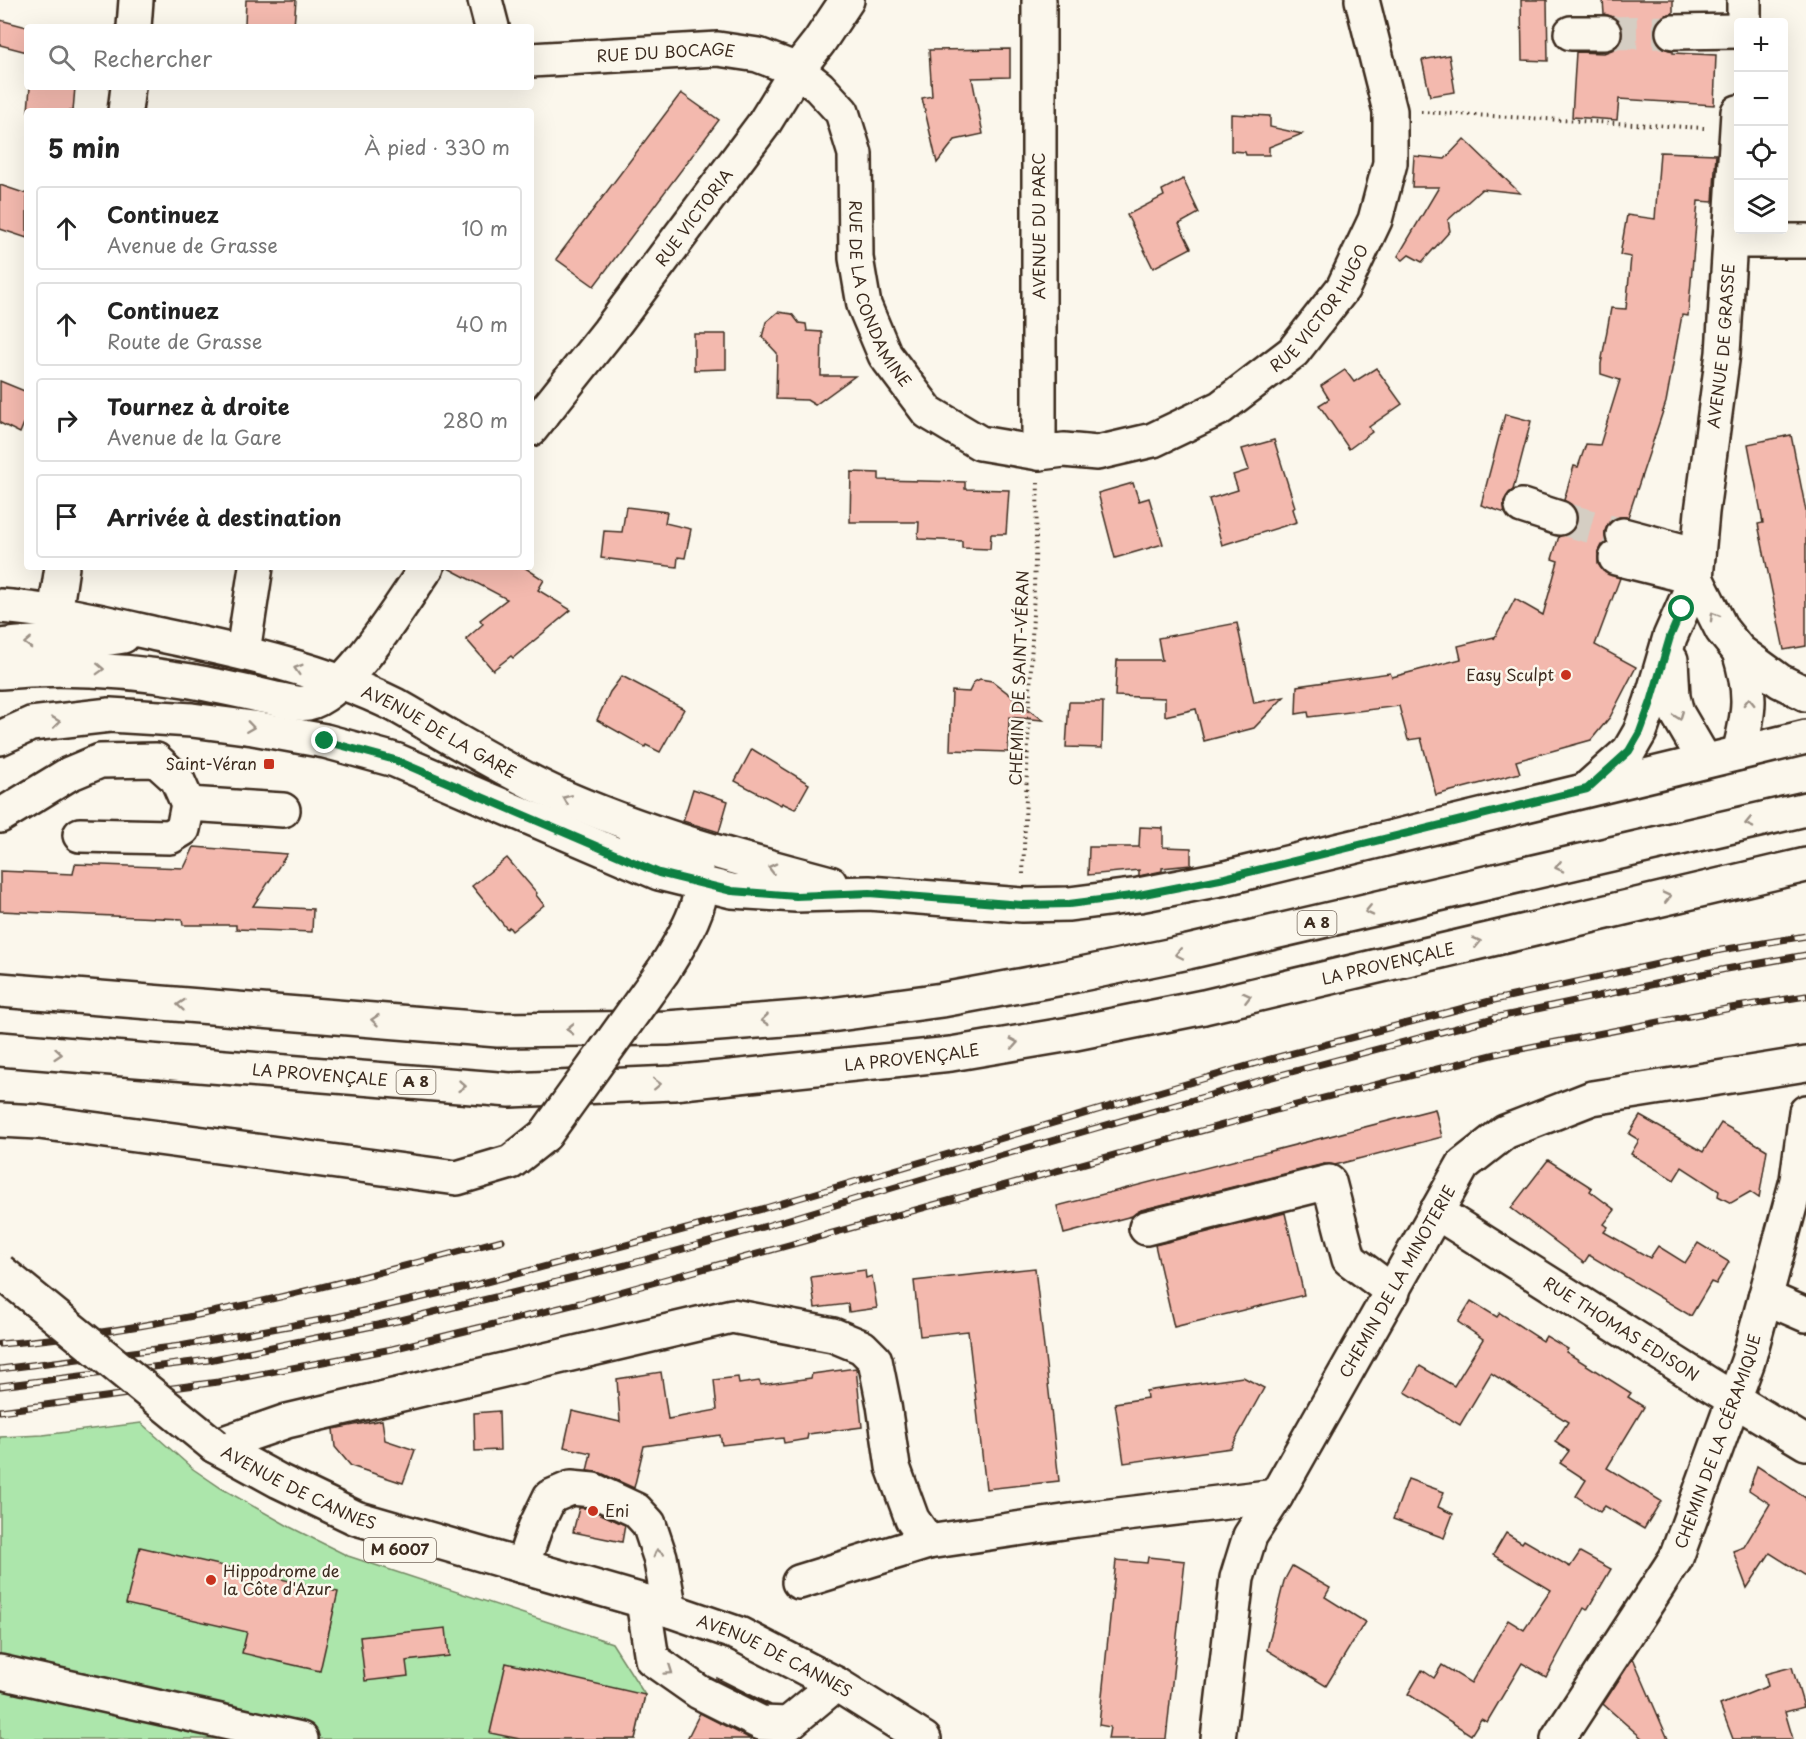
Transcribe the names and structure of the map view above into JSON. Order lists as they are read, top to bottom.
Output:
{
  "streets": {
    "main road": [
      "RUE DU BOCAGE",
      "RUE VICTORIA",
      "AVENUE DU PARC",
      "RUE DE LA CONDAMINE",
      "RUE VICTOR HUGO",
      "AVENUE DE GRASSE",
      "AVENUE DE LA GARE",
      "A 8",
      "LA PROVENÇALE",
      "CHEMIN DE LA MINOTERIE",
      "RUE THOMAS EDISON",
      "CHEMIN DE LA CÉRAMIQUE",
      "AVENUE DE CANNES",
      "M 6007"
    ],
    "path": ["CHEMIN DE SAINT-VÉRAN"]
  },
  "crossings": [
    ["RUE DU BOCAGE", "RUE VICTORIA"],
    ["RUE DU BOCAGE", "RUE DE LA CONDAMINE"],
    ["RUE VICTORIA", "RUE DE LA CONDAMINE"],
    ["AVENUE DU PARC", "RUE DE LA CONDAMINE"],
    ["AVENUE DU PARC", "RUE VICTOR HUGO"],
    ["AVENUE DU PARC", "CHEMIN DE SAINT-VÉRAN"],
    ["RUE DE LA CONDAMINE", "RUE VICTOR HUGO"],
    ["RUE DE LA CONDAMINE", "CHEMIN DE SAINT-VÉRAN"],
    ["RUE VICTOR HUGO", "CHEMIN DE SAINT-VÉRAN"],
    ["AVENUE DE GRASSE", "AVENUE DE LA GARE"],
    ["CHEMIN DE SAINT-VÉRAN", "AVENUE DE LA GARE"],
    ["CHEMIN DE LA MINOTERIE", "RUE THOMAS EDISON"],
    ["RUE THOMAS EDISON", "CHEMIN DE LA CÉRAMIQUE"]
  ],
  "places": {
    "other": ["Easy Sculpt", "Eni", "Hippodrome de la Côte d'Azur"],
    "transit": ["Saint-Véran"]
  },
  "page": {
    "map_buttons": ["+", "−"],
    "search": "Rechercher",
    "heading": ["5 min", "À pied · 330 m"],
    "list": [
      ["Continuez", "Avenue de Grasse", "10 m"],
      ["Continuez", "Route de Grasse", "40 m"],
      ["Tournez à droite", "Avenue de la Gare", "280 m"],
      "Arrivée à destination"
    ]
  }
}
